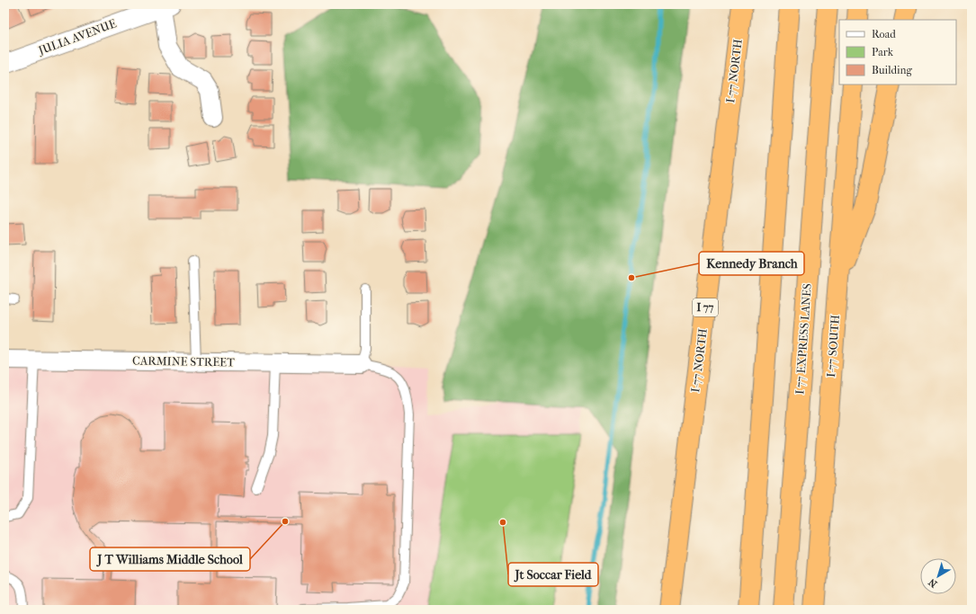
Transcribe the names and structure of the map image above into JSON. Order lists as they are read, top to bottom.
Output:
{
  "streets": {
    "highway": [
      "I-77 NORTH",
      "I 77",
      "I 77 EXPRESS LANES",
      "I-77 SOUTH"
    ],
    "street": ["JULIA AVENUE", "CARMINE STREET"]
  },
  "places": ["Kennedy Branch", "J T Williams Middle School", "Jt Soccar Field"],
  "legend": ["Road", "Park", "Building"],
  "north": "bottom left"
}
